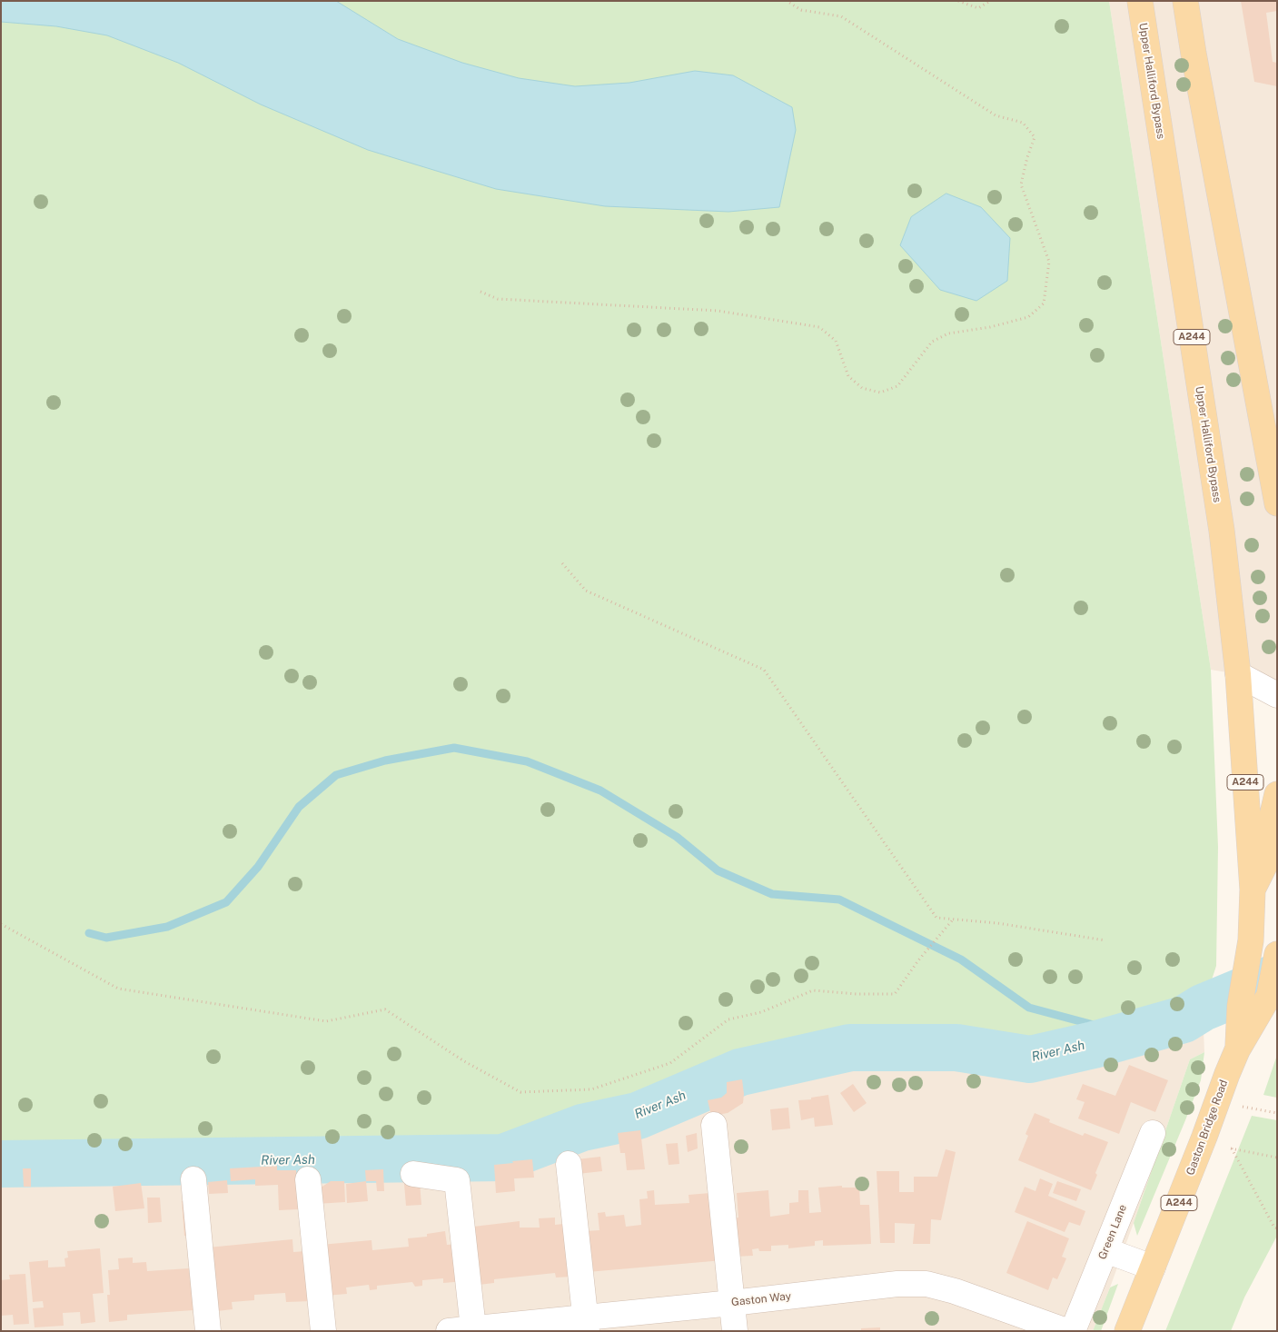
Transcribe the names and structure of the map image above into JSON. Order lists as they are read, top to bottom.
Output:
{
  "streets": {
    "main road": ["Upper Halliford Bypass", "A244", "Gaston Bridge Road"],
    "street": ["Green Lane", "Gaston Way"]
  },
  "crossings": [
    ["Upper Halliford Bypass", "A244"],
    ["A244", "Gaston Bridge Road"]
  ],
  "water": ["River Ash"]
}
